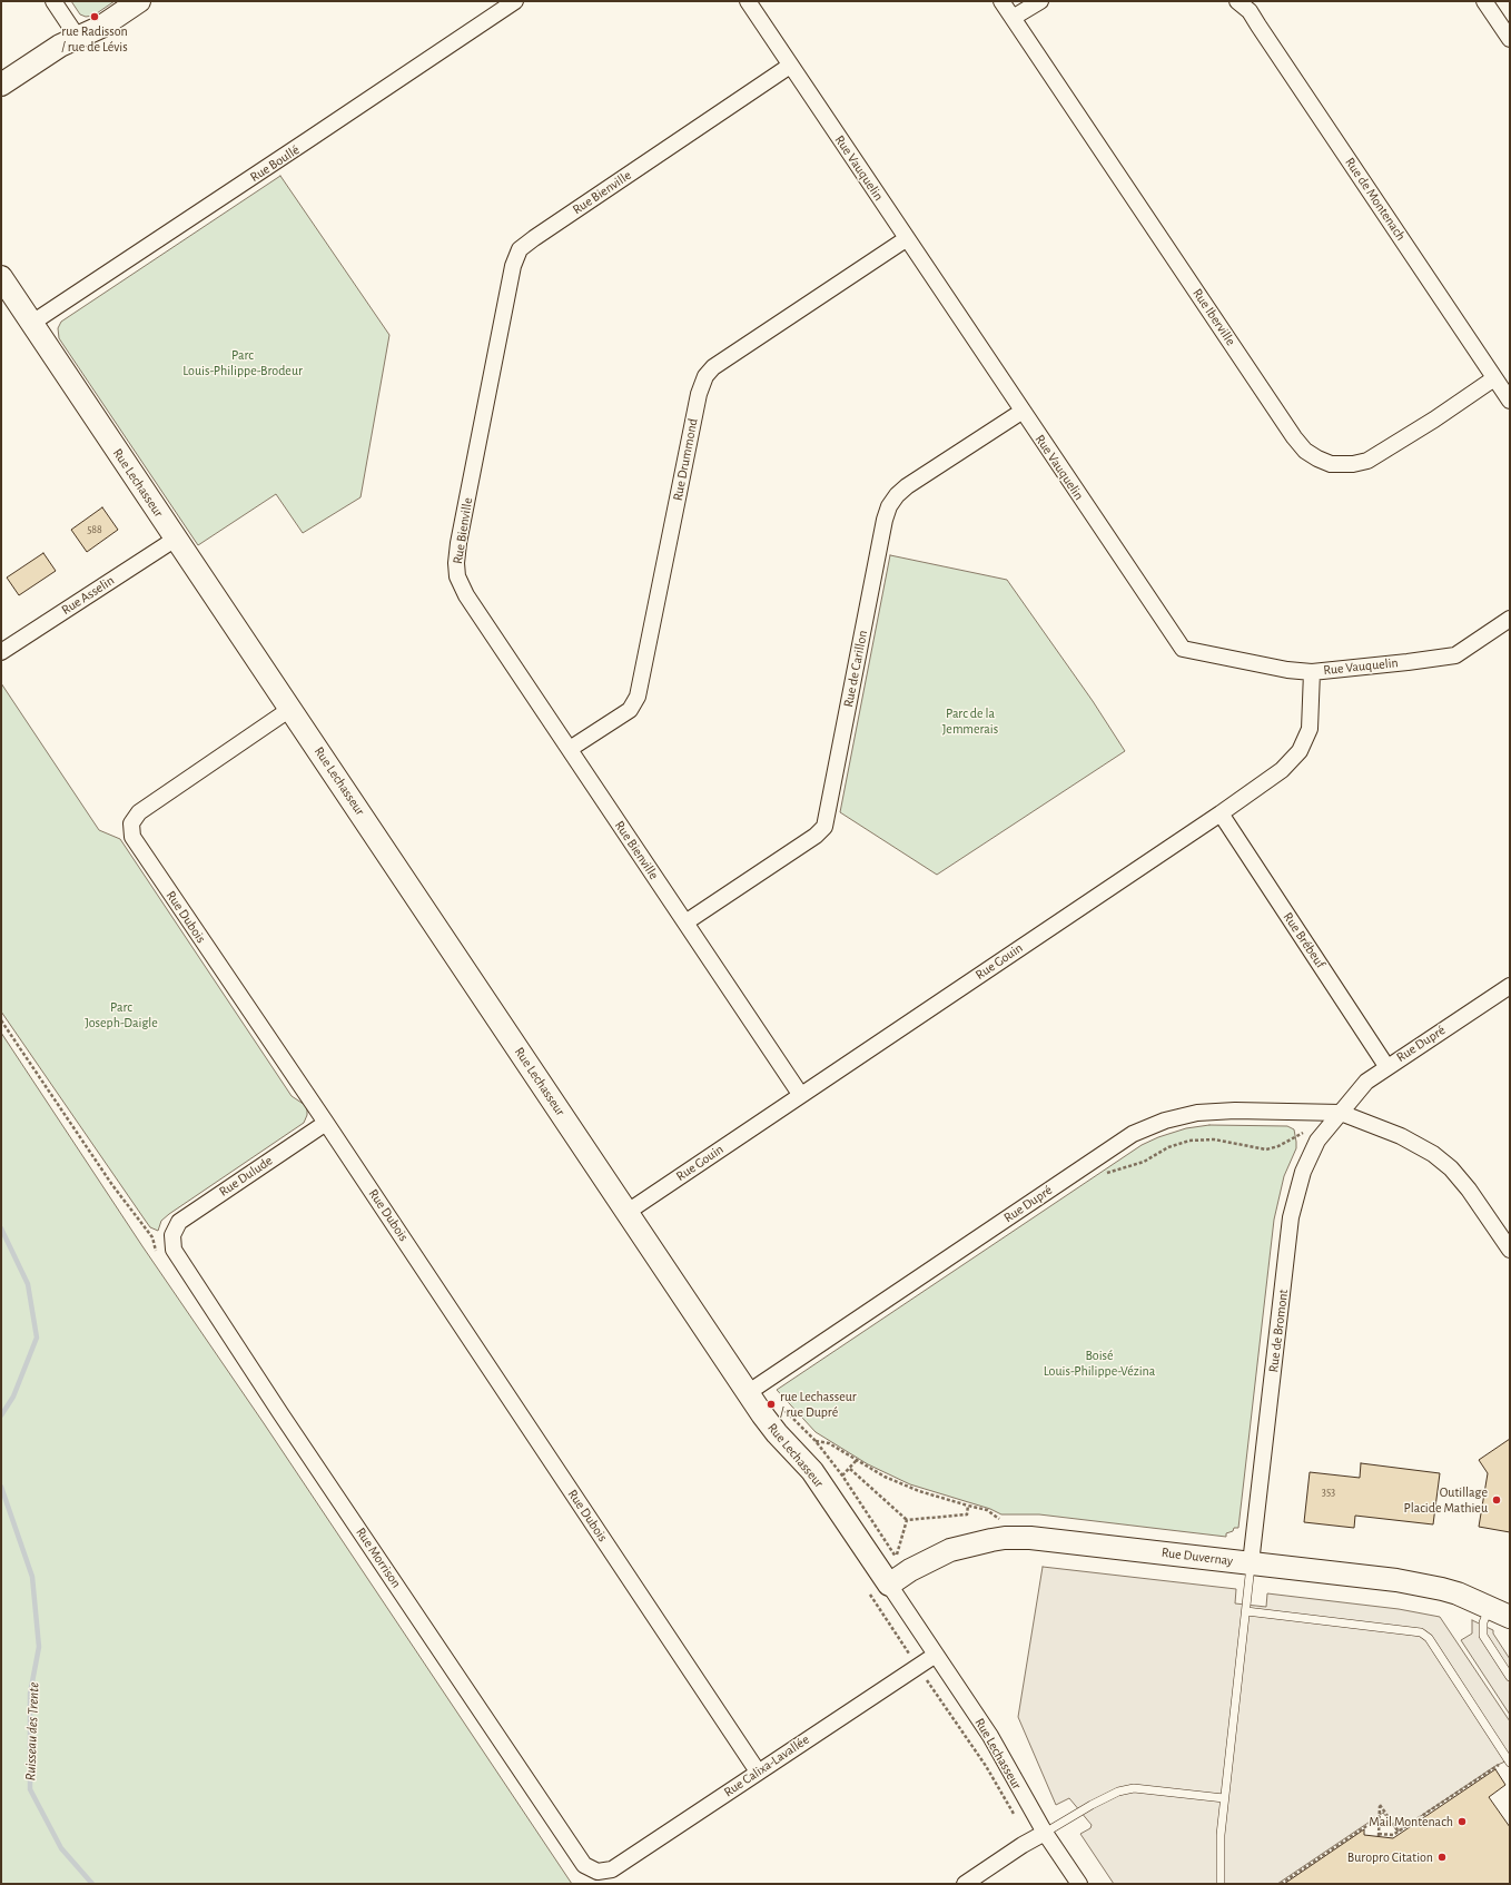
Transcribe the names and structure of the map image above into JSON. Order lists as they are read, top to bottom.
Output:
{
  "streets": {
    "street": [
      "Rue Boullé",
      "Rue Vauquelin",
      "Rue Bienville",
      "Rue de Montenach",
      "Rue Iberville",
      "Rue Drummond",
      "Rue Lechasseur",
      "Rue Asselin",
      "Rue de Carillon",
      "Rue Dubois",
      "Rue Brébeuf",
      "Rue Gouin",
      "Rue Dupré",
      "Rue Dulude",
      "Rue de Bromont",
      "Rue Duvernay",
      "Rue Morrison",
      "Rue Calixa-Lavallée"
    ]
  },
  "crossings": [
    ["Rue Boullé", "Rue Lechasseur"],
    ["Rue Vauquelin", "Rue Bienville"],
    ["Rue Vauquelin", "Rue Drummond"],
    ["Rue Vauquelin", "Rue de Carillon"],
    ["Rue Vauquelin", "Rue Gouin"],
    ["Rue Bienville", "Rue Drummond"],
    ["Rue Bienville", "Rue de Carillon"],
    ["Rue Bienville", "Rue Gouin"],
    ["Rue de Montenach", "Rue Iberville"],
    ["Rue Lechasseur", "Rue Asselin"],
    ["Rue Lechasseur", "Rue Dubois"],
    ["Rue Lechasseur", "Rue Gouin"],
    ["Rue Lechasseur", "Rue Dupré"],
    ["Rue Lechasseur", "Rue Duvernay"],
    ["Rue Lechasseur", "Rue Calixa-Lavallée"],
    ["Rue Dubois", "Rue Dulude"],
    ["Rue Dubois", "Rue Calixa-Lavallée"],
    ["Rue Brébeuf", "Rue Gouin"],
    ["Rue Brébeuf", "Rue Dupré"],
    ["Rue Dupré", "Rue de Bromont"],
    ["Rue Dulude", "Rue Morrison"],
    ["Rue de Bromont", "Rue Duvernay"],
    ["Rue Morrison", "Rue Calixa-Lavallée"]
  ],
  "water": ["Ruisseau des Trente"],
  "parks": [
    "Parc Louis-Philippe-Brodeur",
    "Parc de la Jemmerais",
    "Parc Joseph-Daigle",
    "Boisé Louis-Philippe-Vézina"
  ],
  "places": [
    "rue Radisson / rue de Lévis",
    "rue Lechasseur / rue Dupré",
    "Outillage Placide Mathieu",
    "Mail Montenach",
    "Buropro Citation"
  ],
  "house_numbers": ["588", "353"]
}
